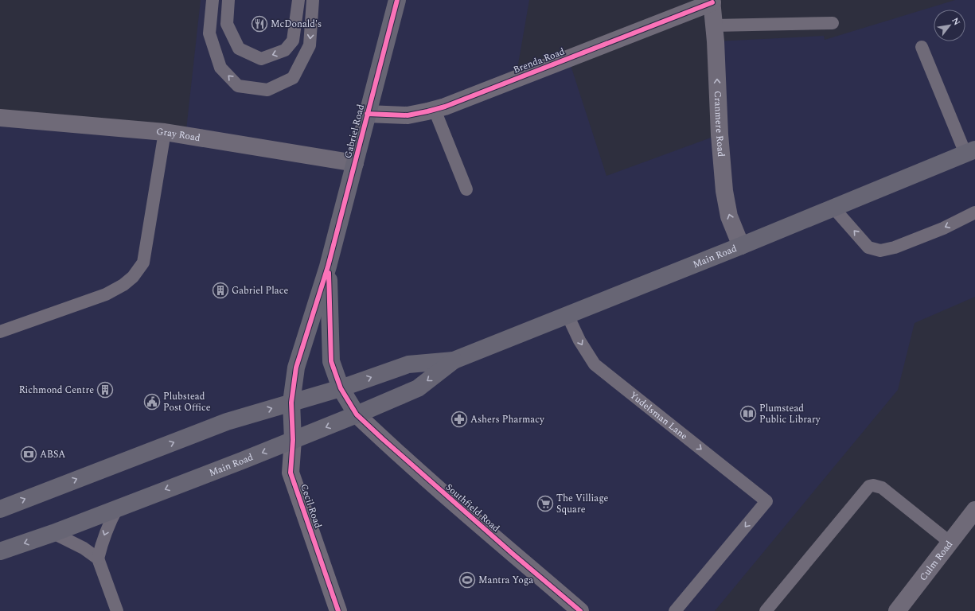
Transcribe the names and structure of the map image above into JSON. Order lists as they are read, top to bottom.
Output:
{
  "streets": {
    "main road": ["Gabriel Road", "Main Road", "Cecil Road"],
    "street": [
      "Brenda Road",
      "Cranmere Road",
      "Gray Road",
      "Southfield Road",
      "Culm Road"
    ],
    "lane": ["Yudelsman Lane"]
  },
  "crossings": [
    ["Brenda Road", "Cranmere Road"],
    ["Brenda Road", "Gabriel Road"],
    ["Cranmere Road", "Main Road"],
    ["Gabriel Road", "Gray Road"],
    ["Gabriel Road", "Main Road"],
    ["Gabriel Road", "Cecil Road"],
    ["Gabriel Road", "Southfield Road"],
    ["Main Road", "Yudelsman Lane"],
    ["Main Road", "Cecil Road"],
    ["Main Road", "Southfield Road"]
  ],
  "one_way": ["Cranmere Road"],
  "places": {
    "restaurant": ["McDonald's"],
    "building": ["Gabriel Place", "Richmond Centre"],
    "public building": ["Plubstead Post Office"],
    "library": ["Plumstead Public Library"],
    "pharmacy": ["Ashers Pharmacy"],
    "bank": ["ABSA"],
    "supermarket": ["The Villiage Square"],
    "sports": ["Mantra Yoga"]
  },
  "north": "top right"
}
